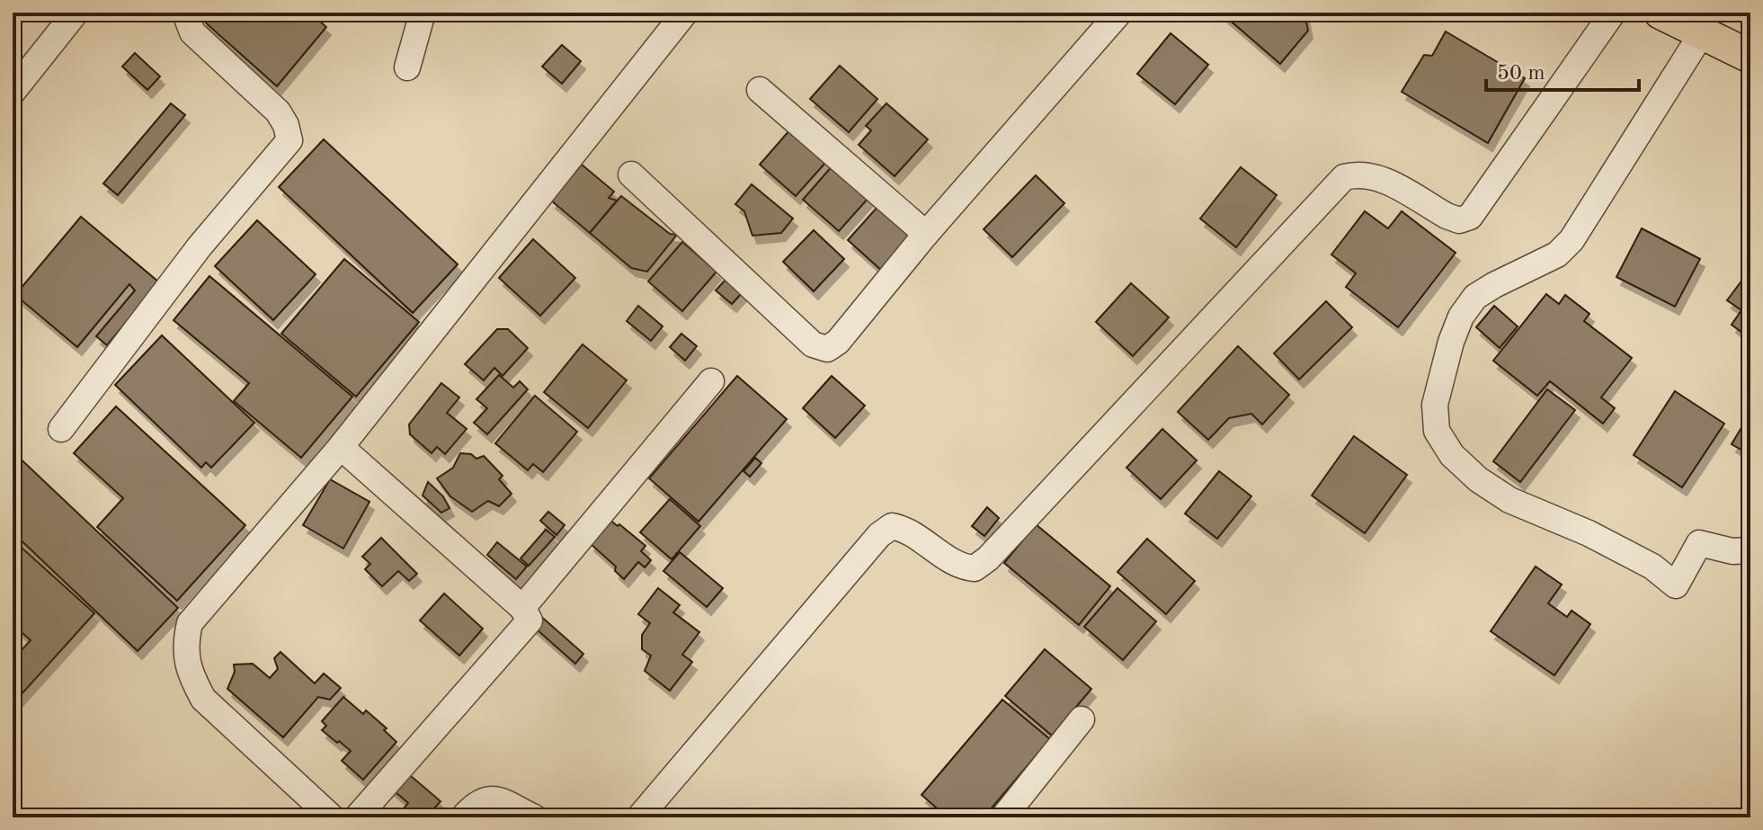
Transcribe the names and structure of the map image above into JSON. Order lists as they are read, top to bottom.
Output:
{
  "scale_bar": "50 m"
}
